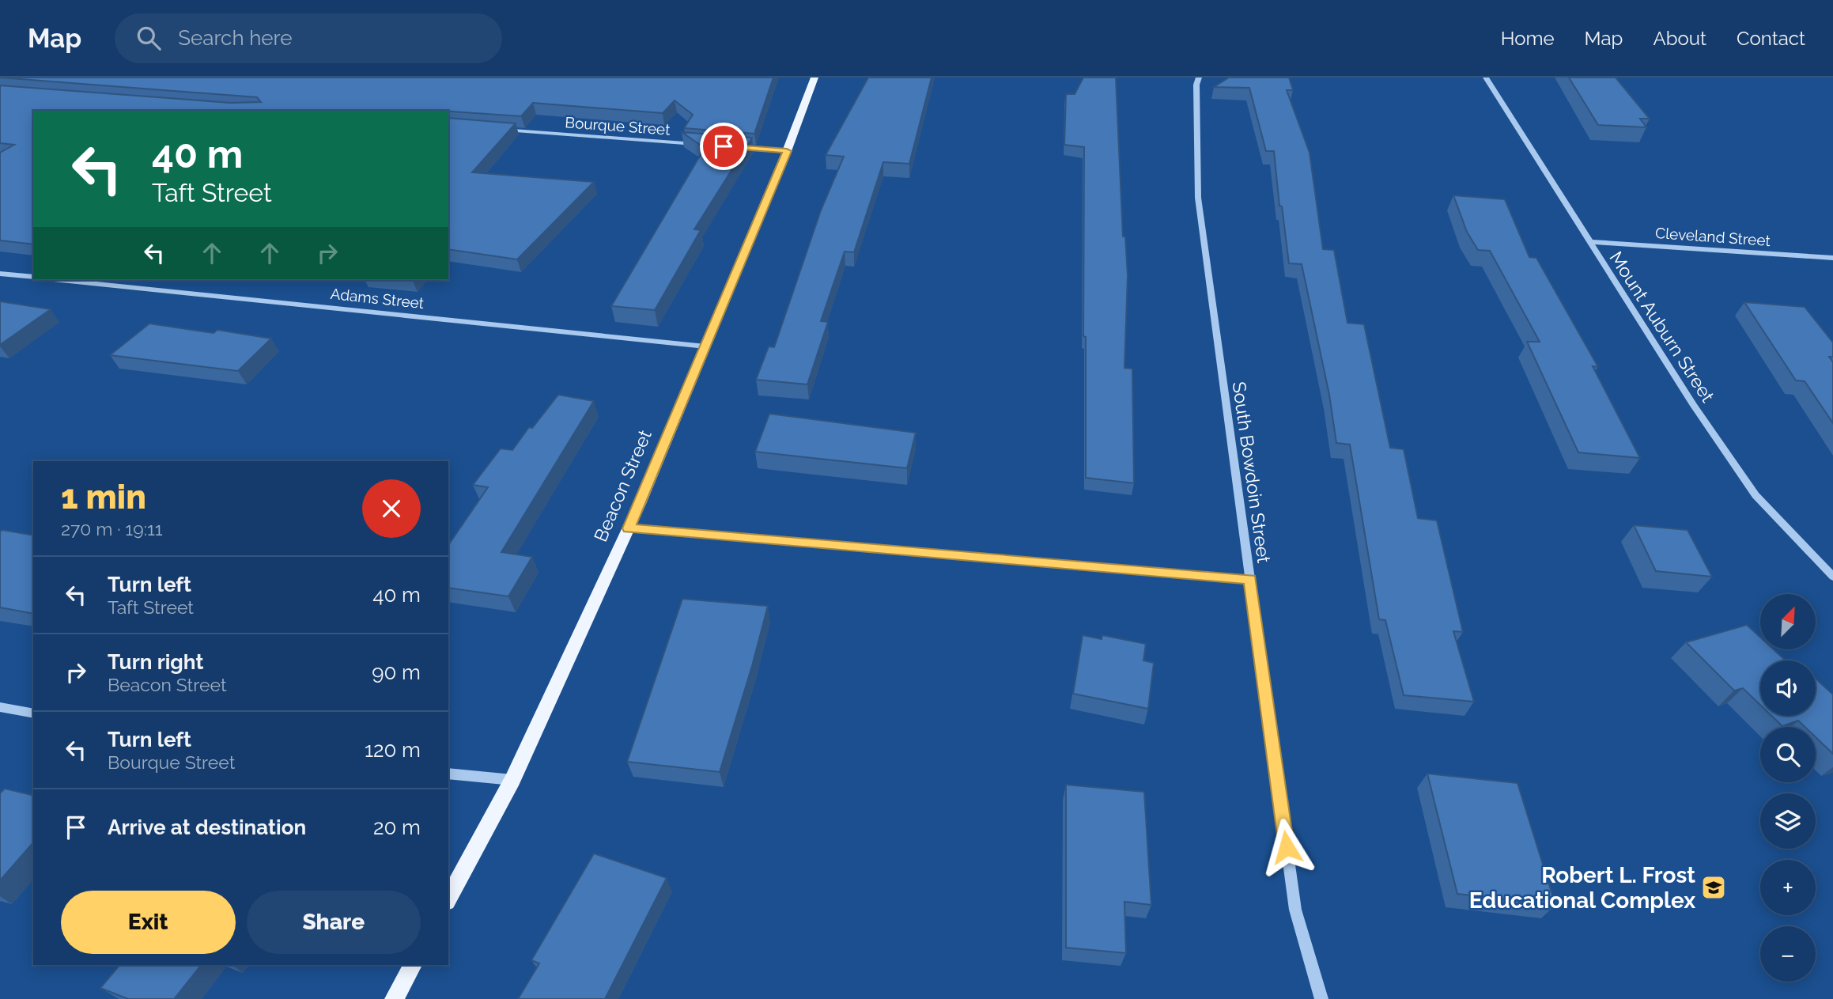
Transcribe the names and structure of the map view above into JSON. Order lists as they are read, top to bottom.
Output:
{
  "streets": {
    "main road": ["Beacon Street"],
    "street": [
      "Bourque Street",
      "Cleveland Street",
      "Adams Street",
      "Mount Auburn Street",
      "South Bowdoin Street"
    ]
  },
  "crossings": [
    ["Cleveland Street", "Mount Auburn Street"],
    ["Adams Street", "Beacon Street"]
  ],
  "places": {
    "school or university": ["Robert L. Frost Educational Complex"]
  },
  "north": "top right",
  "page": {
    "header": "Map",
    "search": "Search here",
    "nav": [
      "Home",
      "Map",
      "About",
      "Contact"
    ],
    "turn": ["40 m", "Taft Street"],
    "heading": ["1 min", "270 m · 19:11"],
    "list": [
      {
        "name": "Turn left",
        "note": "Taft Street",
        "value": "40 m"
      },
      {
        "name": "Turn right",
        "note": "Beacon Street",
        "value": "90 m"
      },
      {
        "name": "Turn left",
        "note": "Bourque Street",
        "value": "120 m"
      },
      {
        "name": "Arrive at destination",
        "value": "20 m"
      }
    ],
    "map_buttons": ["+", "−"],
    "buttons": ["Exit", "Share"]
  }
}
